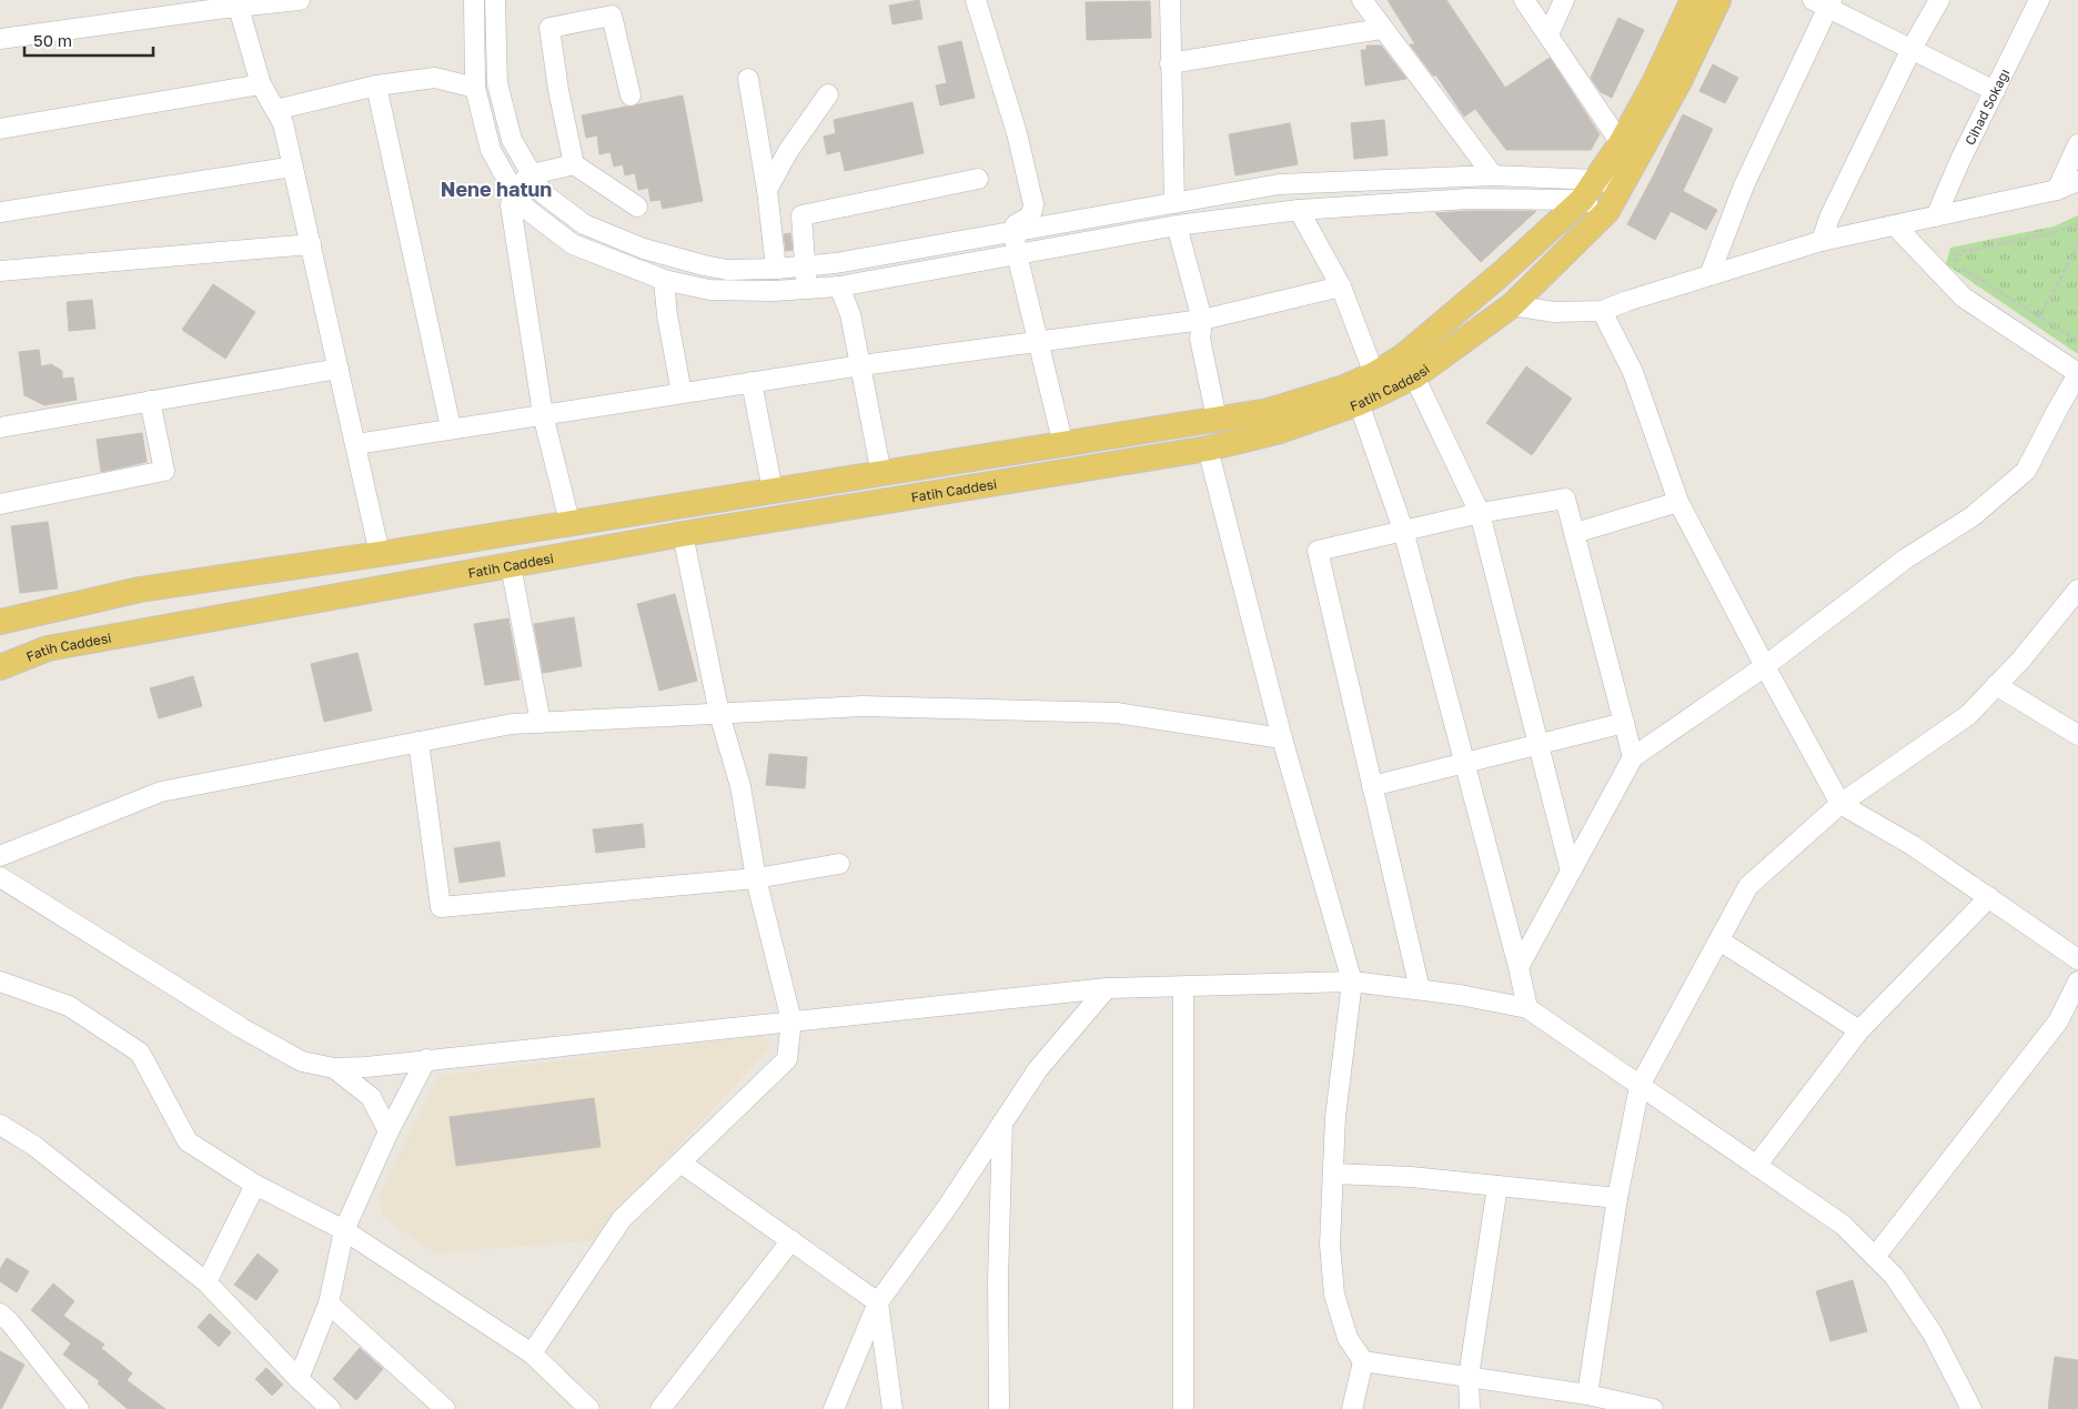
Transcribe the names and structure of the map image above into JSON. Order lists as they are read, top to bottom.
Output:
{
  "streets": {
    "main road": ["Fatih Caddesi"],
    "street": ["Cihad Sokağı"]
  },
  "districts": ["Nene hatun"],
  "scale_bar": "50 m"
}
